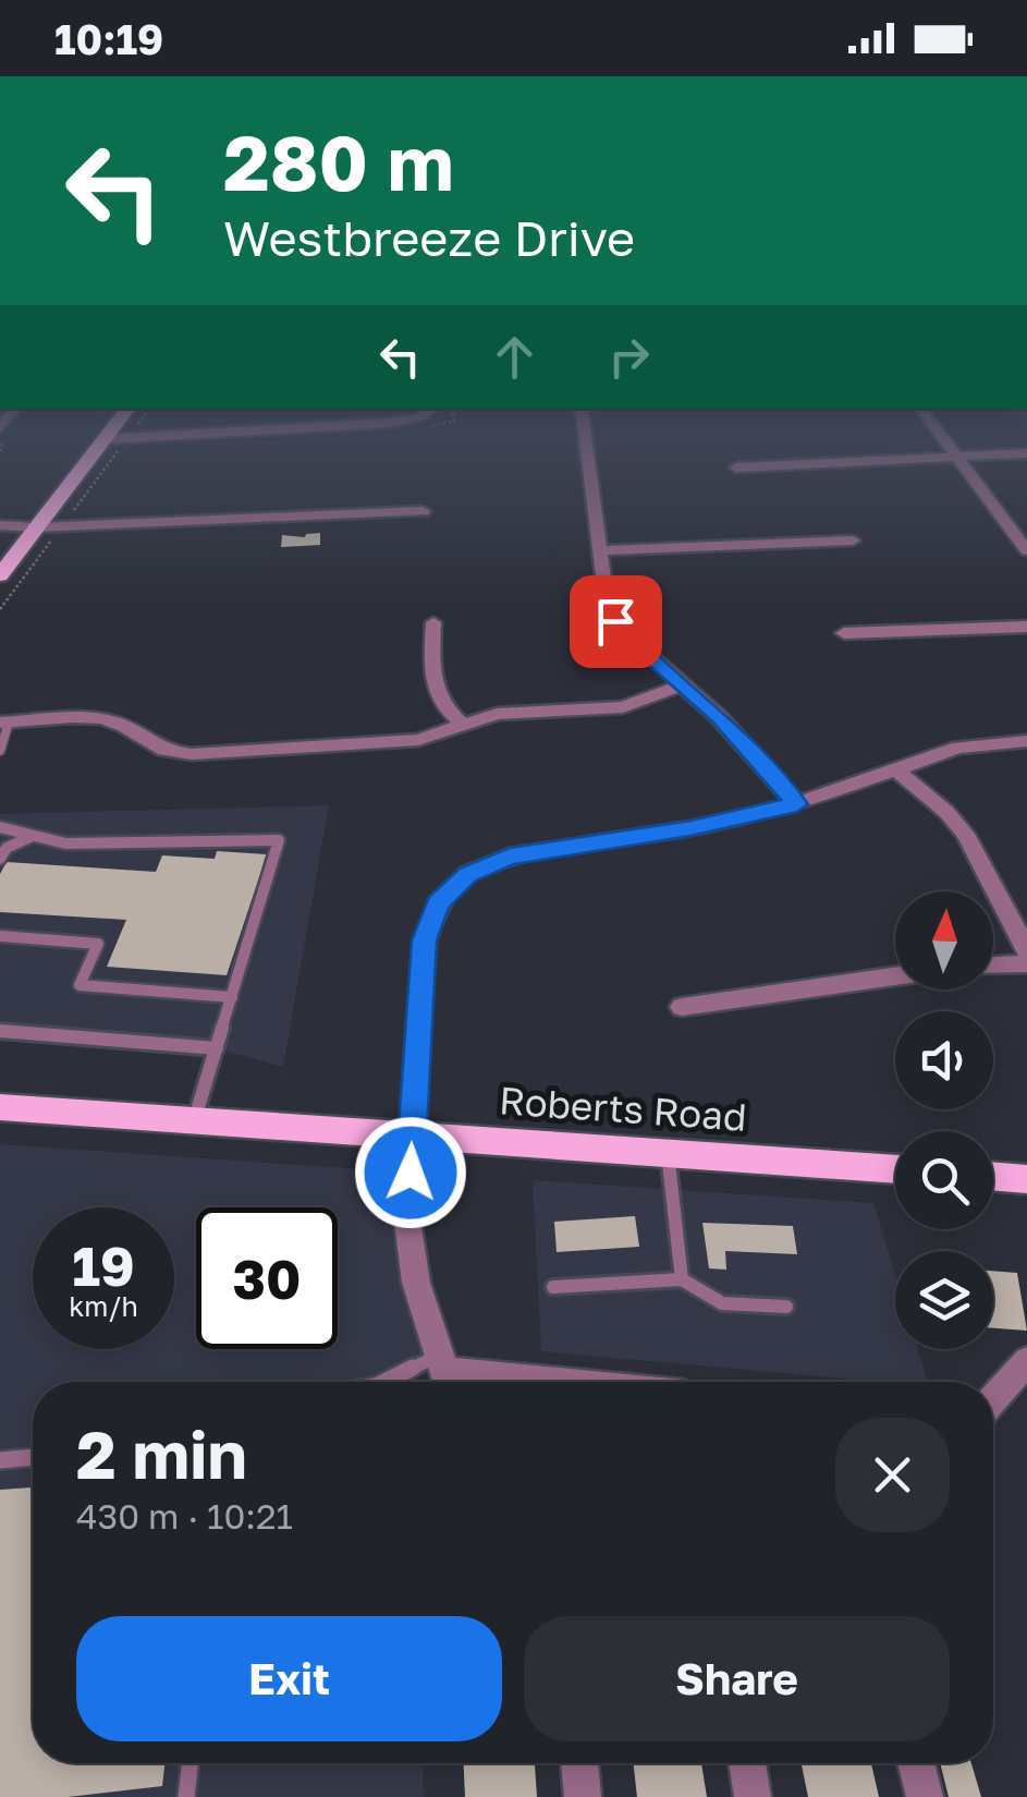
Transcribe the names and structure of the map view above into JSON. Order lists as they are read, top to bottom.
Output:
{
  "streets": {
    "main road": ["Roberts Road"]
  },
  "north": "top",
  "page": {
    "status": "10:19",
    "turn": ["280 m", "Westbreeze Drive"],
    "speed": "19 km/h",
    "limit": "30",
    "heading": ["2 min", "430 m · 10:21"],
    "buttons": ["Exit", "Share"]
  }
}
